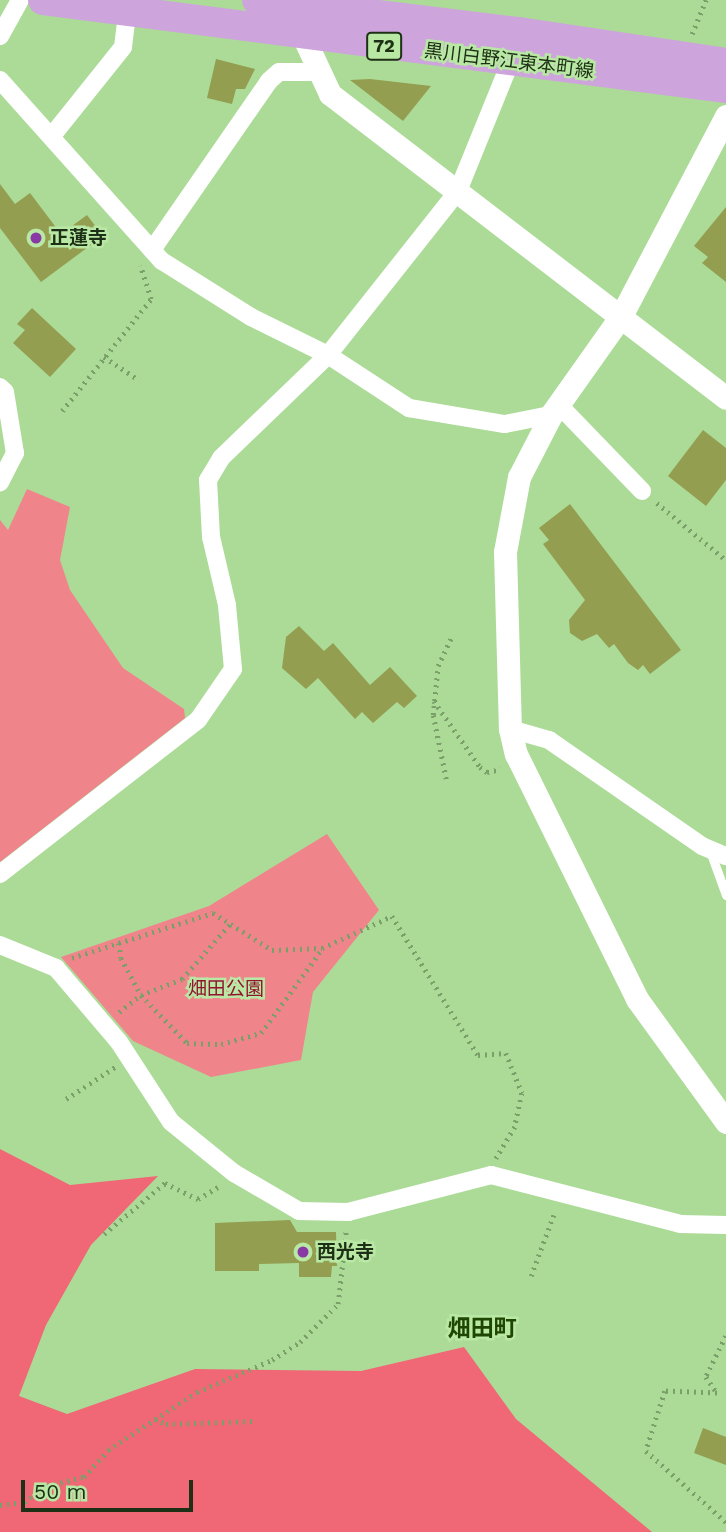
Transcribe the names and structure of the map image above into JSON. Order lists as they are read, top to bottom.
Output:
{
  "streets": {
    "main road": ["72", "黒川白野江東本町線"]
  },
  "districts": ["畑田町"],
  "parks": ["畑田公園"],
  "places": ["正蓮寺", "西光寺"],
  "scale_bar": "50 m"
}
